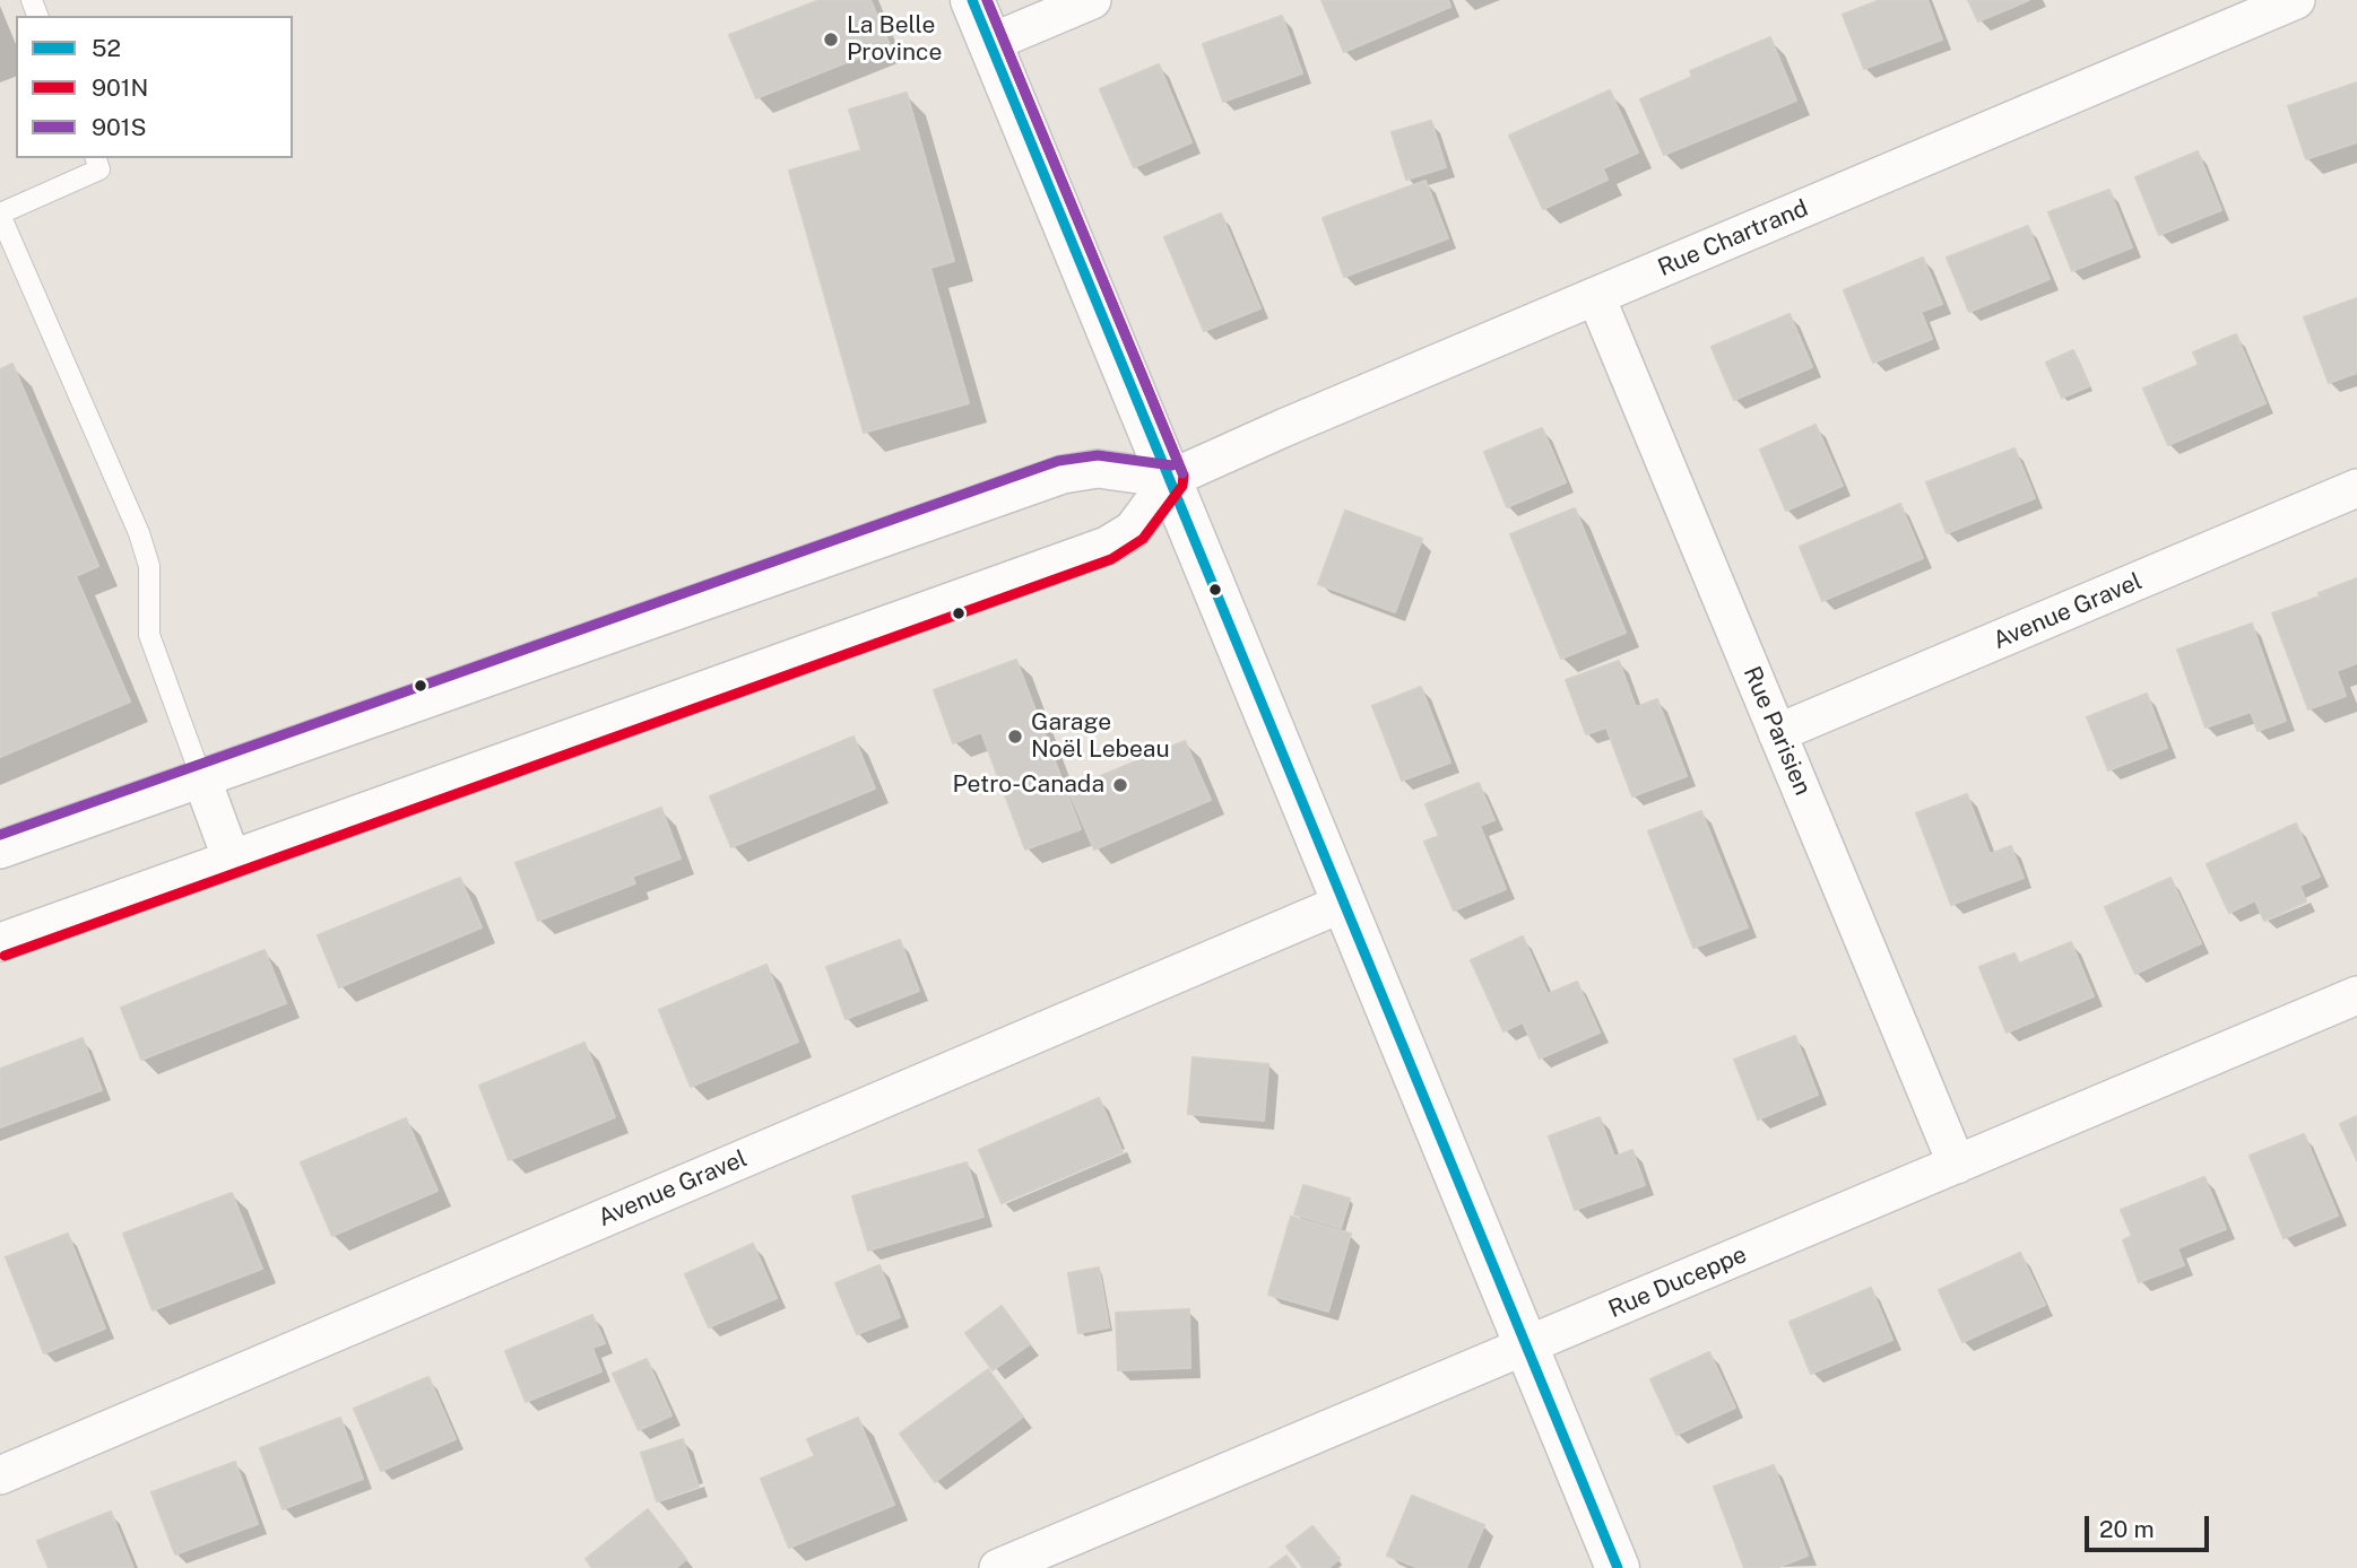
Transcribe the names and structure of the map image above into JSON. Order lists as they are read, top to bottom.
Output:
{
  "streets": {
    "street": [
      "Rue Chartrand",
      "Avenue Gravel",
      "Rue Parisien",
      "Rue Duceppe"
    ]
  },
  "crossings": [
    ["Rue Chartrand", "Rue Parisien"],
    ["Avenue Gravel", "Rue Parisien"],
    ["Rue Parisien", "Rue Duceppe"]
  ],
  "places": ["La Belle Province", "Garage Noël Lebeau", "Petro-Canada"],
  "lines": ["transit line 52", "transit line 901N", "transit line 901S"],
  "legend": ["52", "901N", "901S"],
  "scale_bar": "20 m"
}
